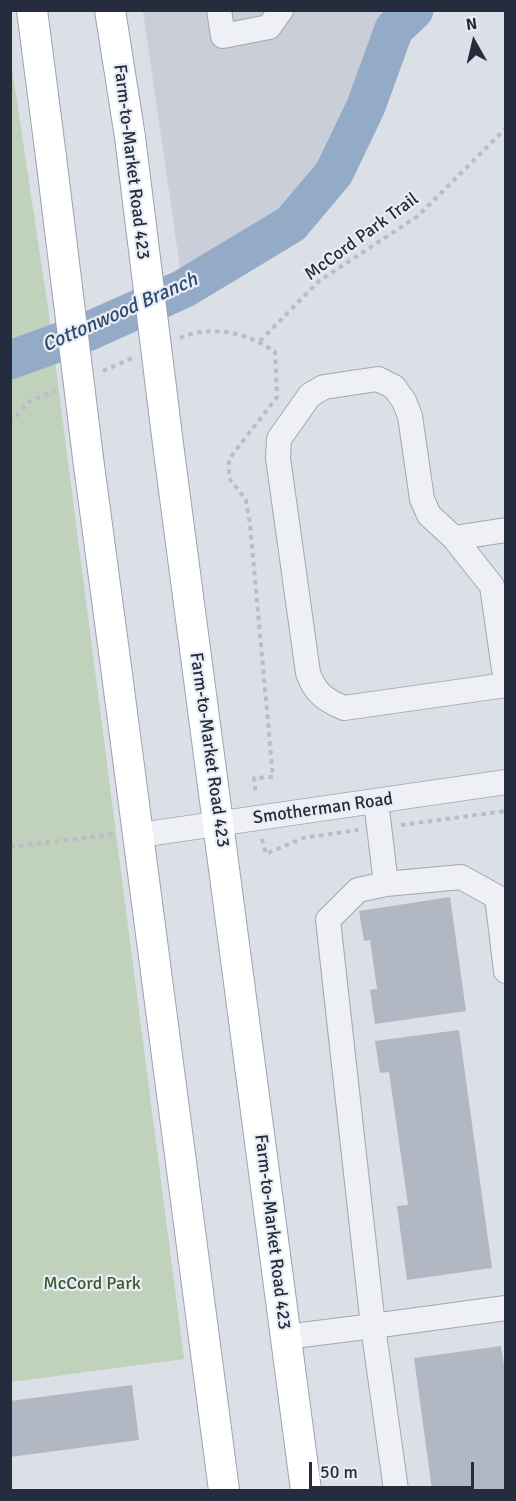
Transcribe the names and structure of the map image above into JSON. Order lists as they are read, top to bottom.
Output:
{
  "streets": {
    "main road": ["Farm-to-Market Road 423"],
    "street": ["Smotherman Road"],
    "path": ["McCord Park Trail"]
  },
  "crossings": [
    ["Farm-to-Market Road 423", "Smotherman Road"]
  ],
  "water": ["Cottonwood Branch"],
  "parks": ["McCord Park"],
  "scale_bar": "50 m",
  "north": "top"
}
